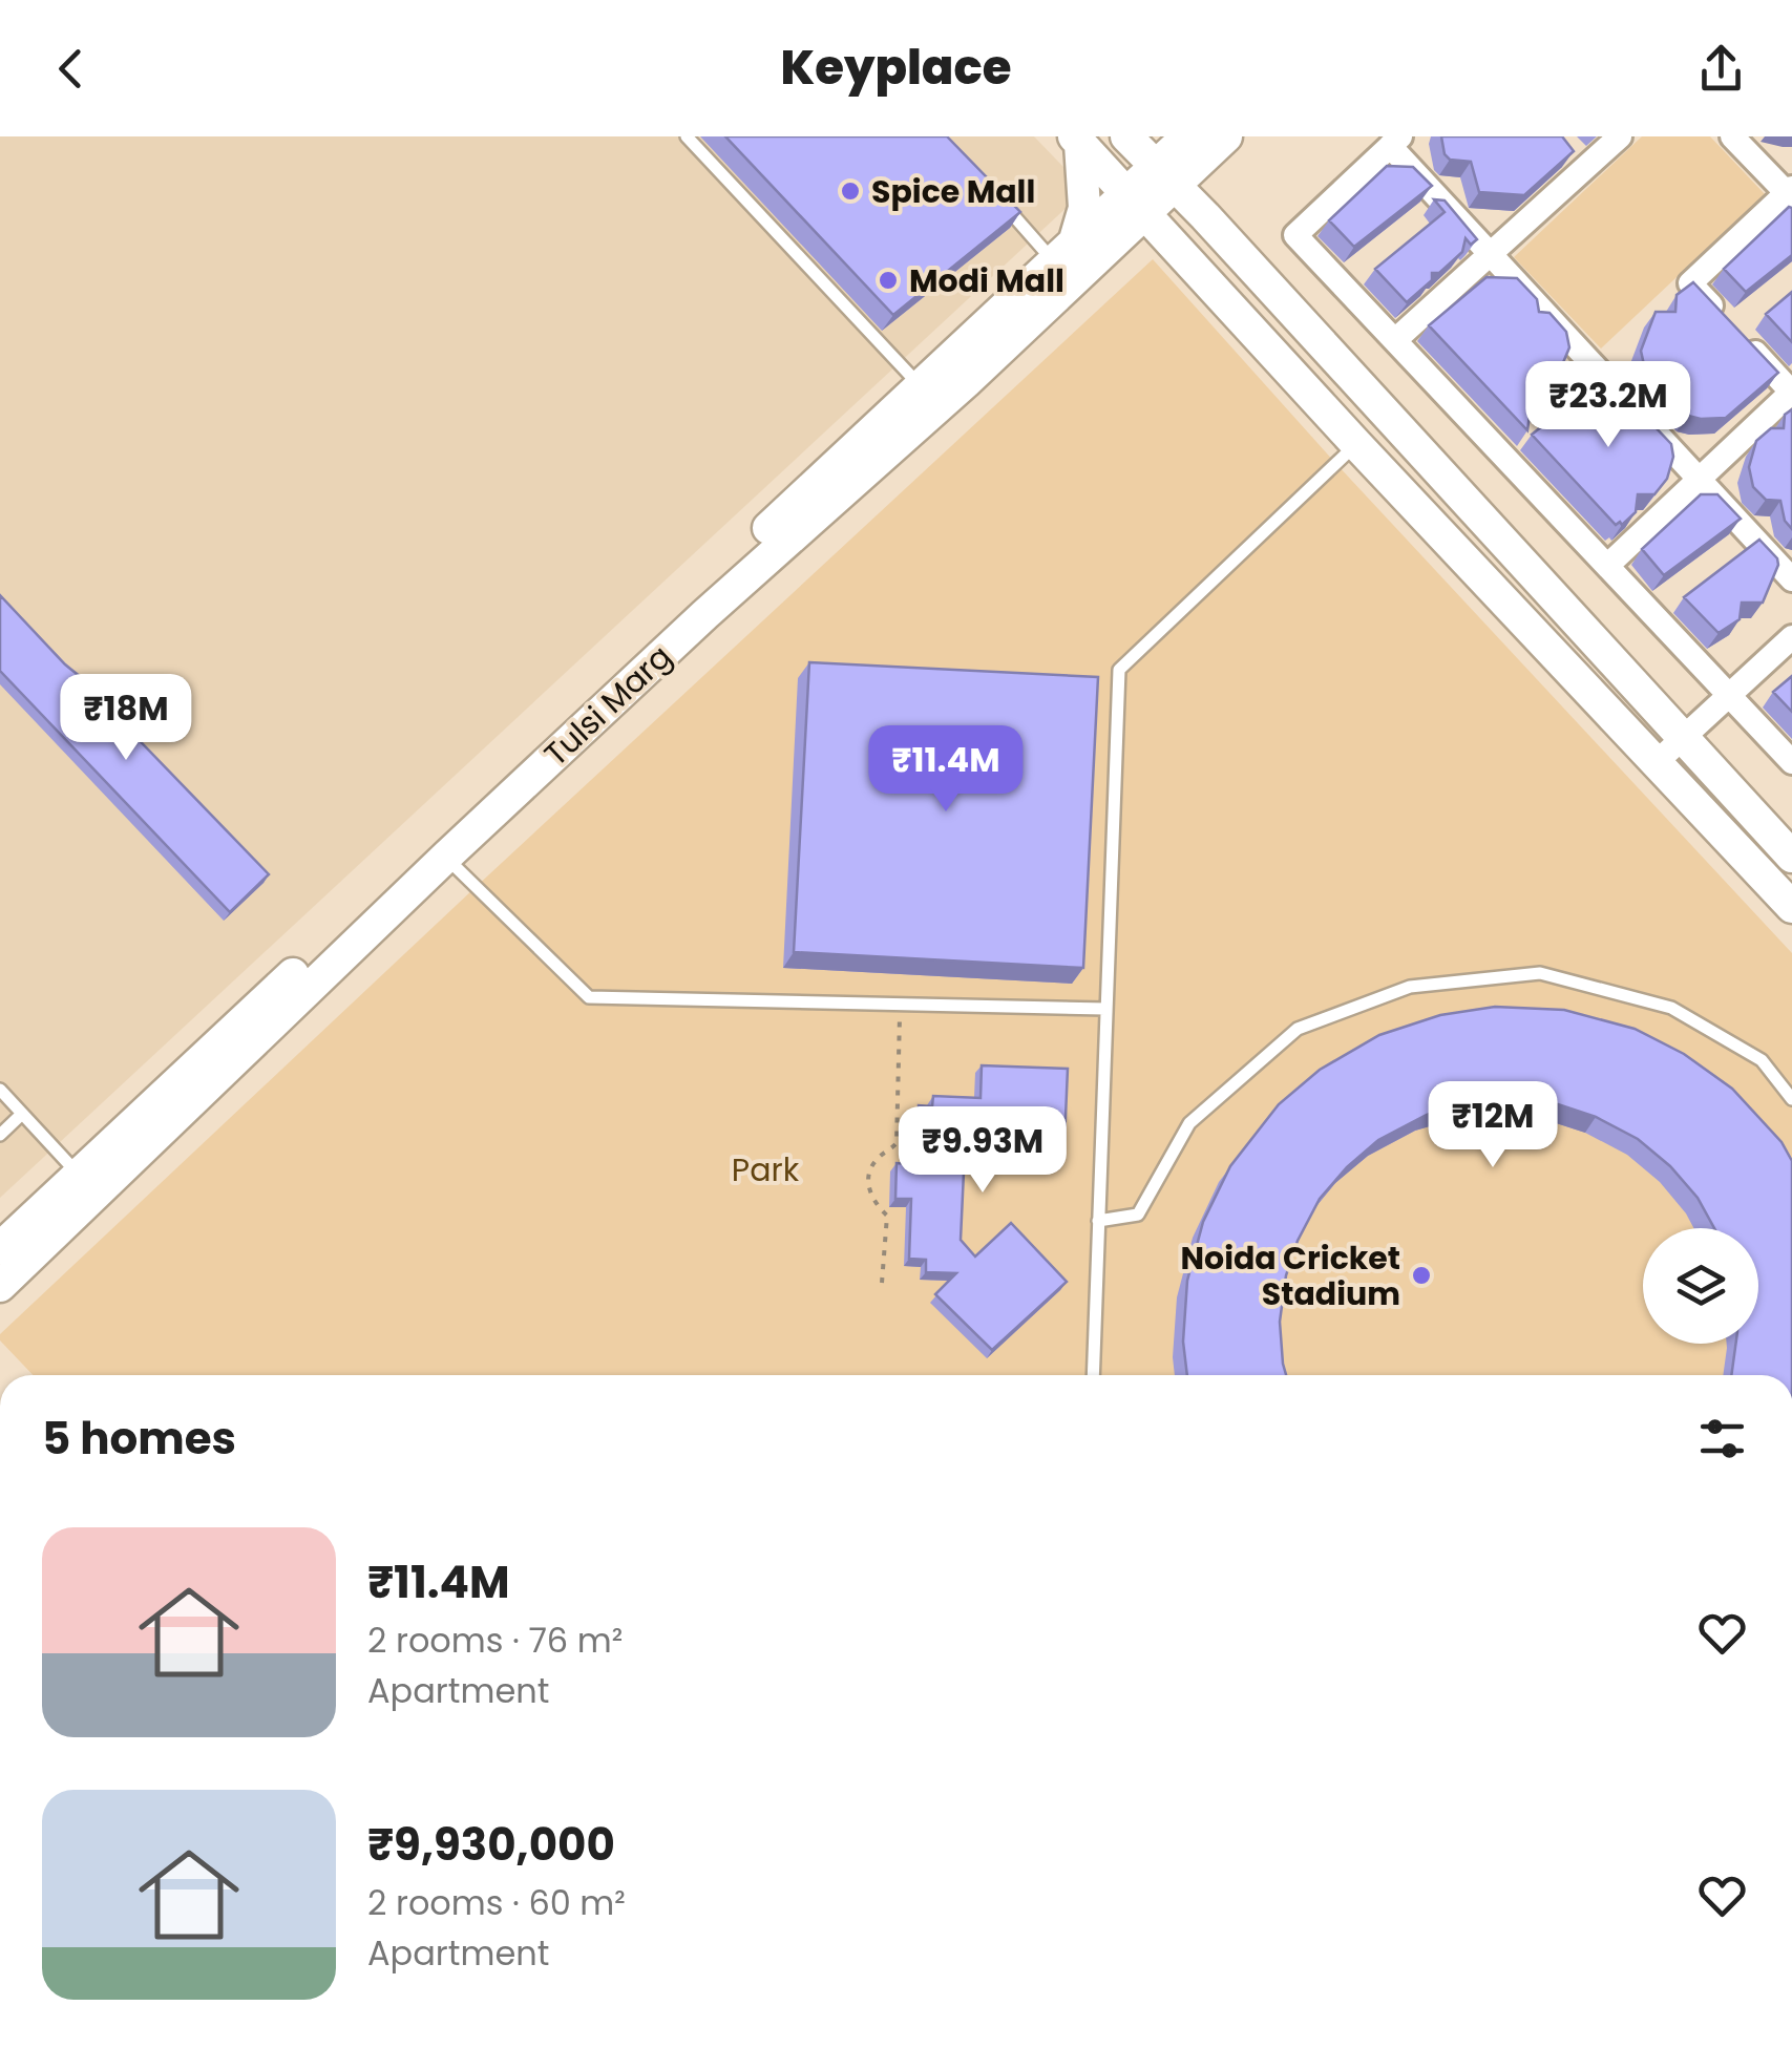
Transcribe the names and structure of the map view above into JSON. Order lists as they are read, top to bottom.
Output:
{
  "streets": {
    "street": ["Tulsi Marg"]
  },
  "parks": ["Park"],
  "places": ["Spice Mall", "Modi Mall", "Noida Cricket Stadium"],
  "page": {
    "header": "Keyplace",
    "price": [
      "₹23.2M",
      "₹18M",
      "₹11.4M",
      "₹12M",
      "₹9.93M"
    ],
    "heading": "5 homes",
    "list": [
      {
        "name": "₹11.4M",
        "note": "2 rooms · 76 m² · Apartment"
      },
      {
        "name": "₹9,930,000",
        "note": "2 rooms · 60 m² · Apartment"
      }
    ]
  }
}
